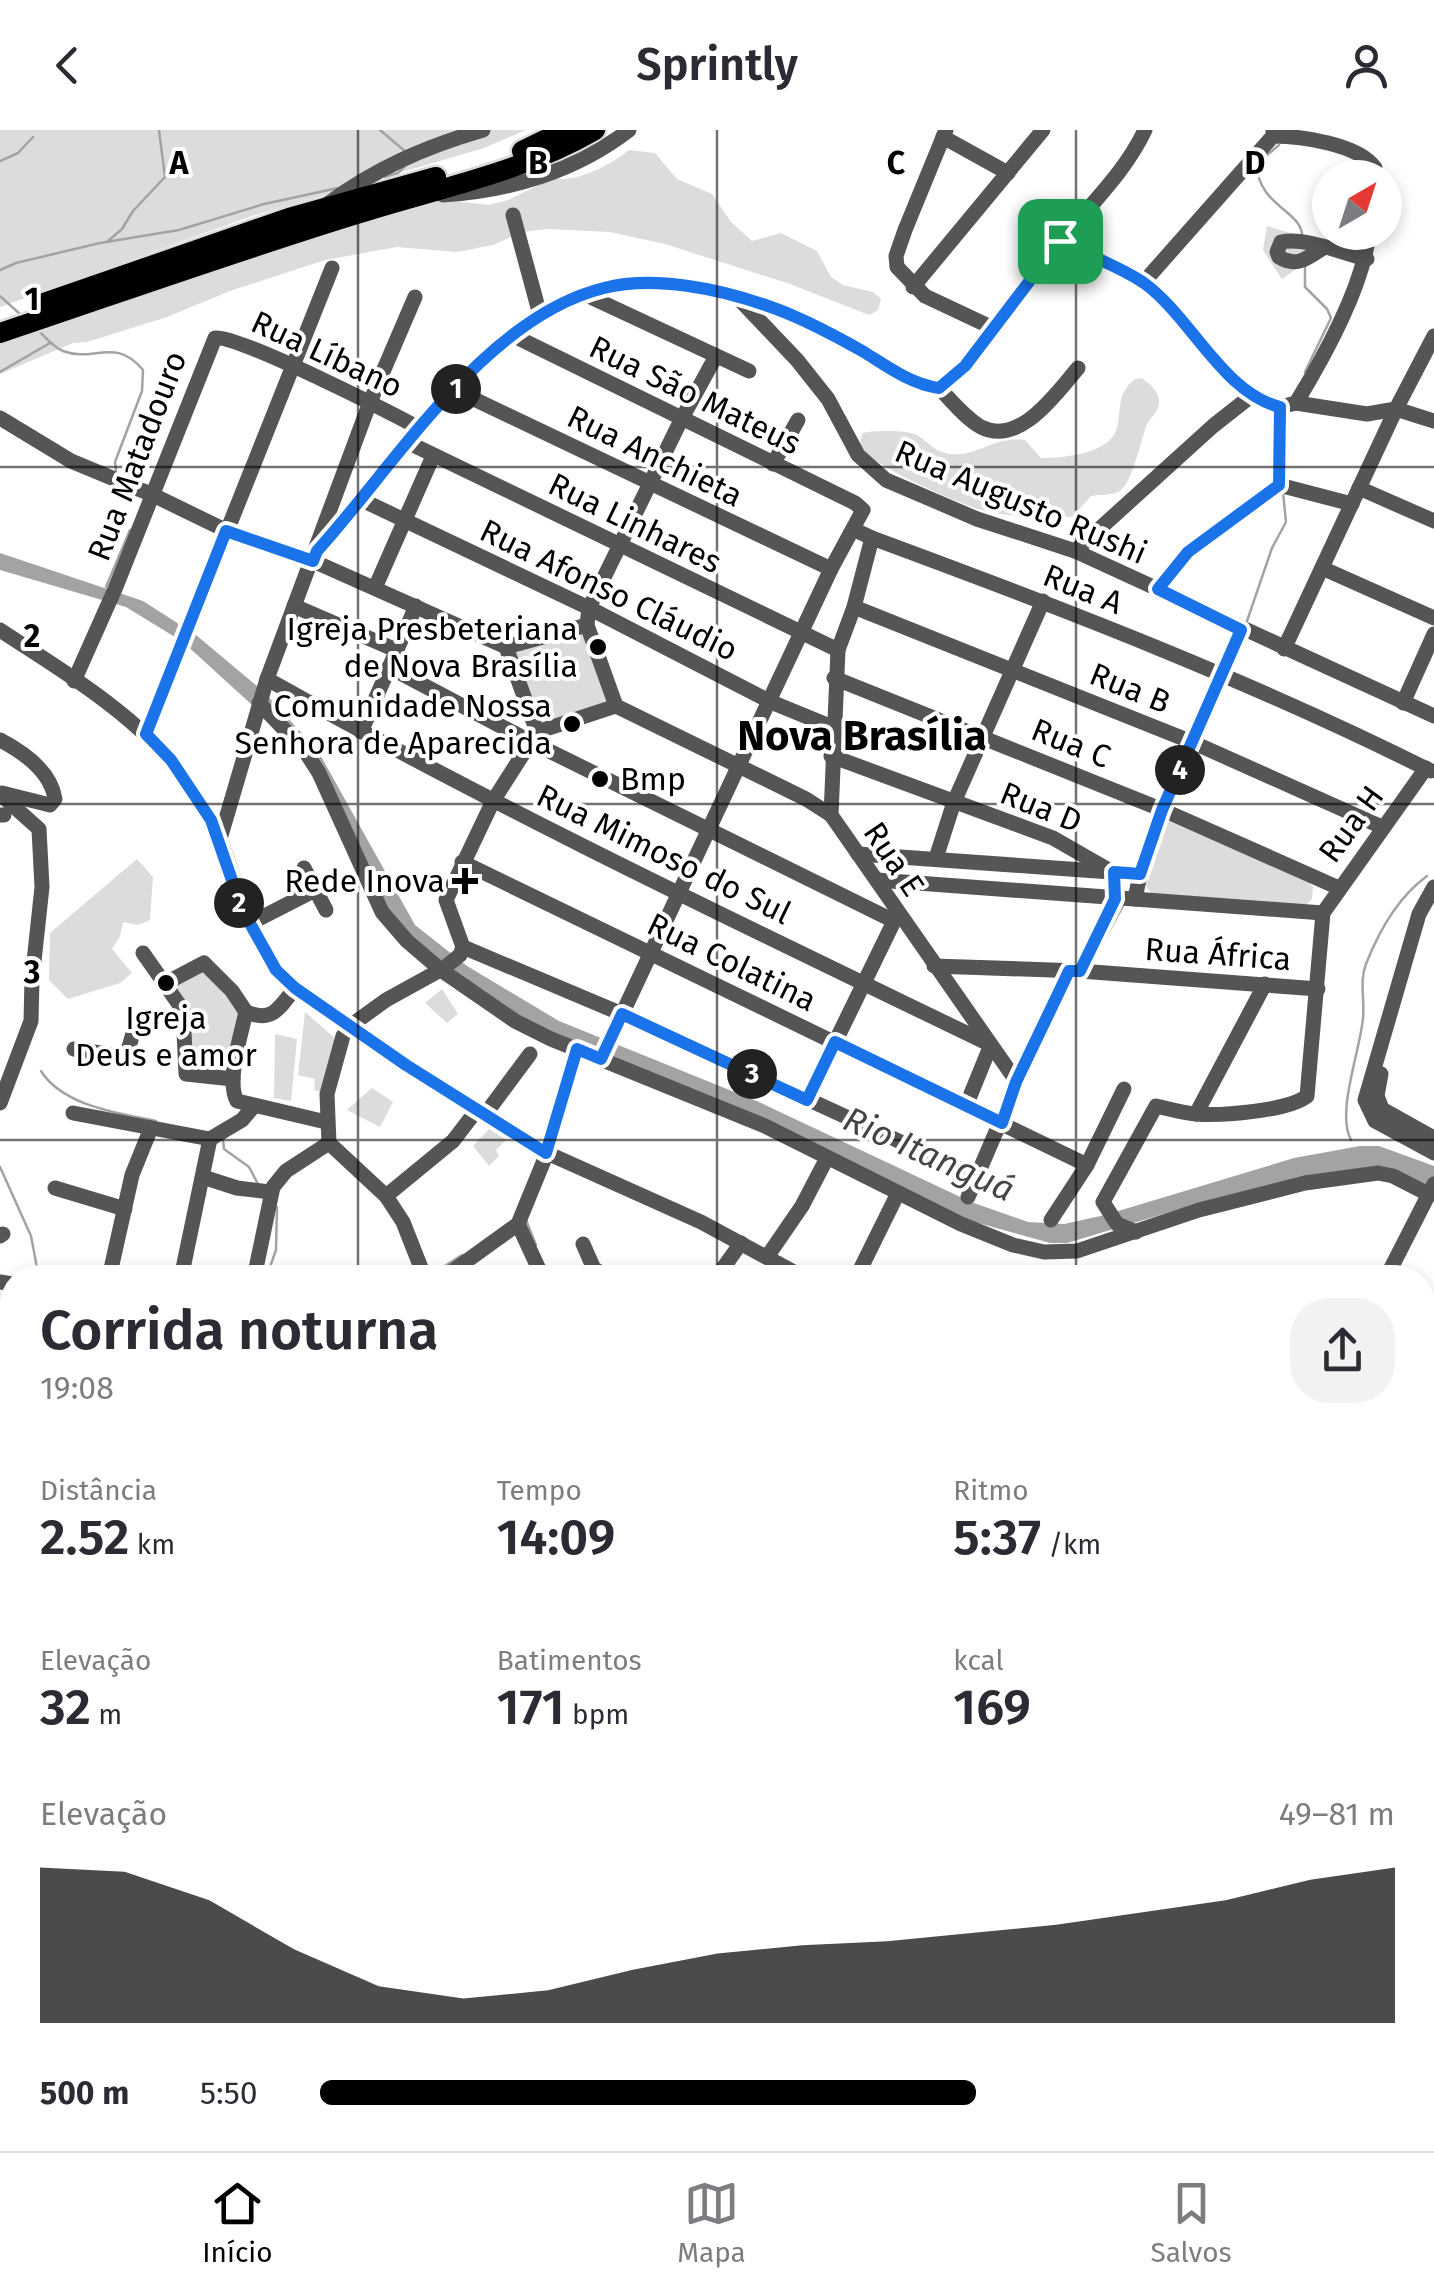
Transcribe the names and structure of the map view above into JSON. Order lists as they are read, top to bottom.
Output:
{
  "streets": {
    "street": [
      "Rua Líbano",
      "Rua São Mateus",
      "Rua Matadouro",
      "Rua Anchieta",
      "Rua Augusto Rushi",
      "Rua Linhares",
      "Rua A",
      "Rua Afonso Cláudio",
      "Rua B",
      "Rua C",
      "Rua D",
      "Rua H",
      "Rua Mimoso do Sul",
      "Rua E",
      "Rua África",
      "Rua Colatina"
    ]
  },
  "crossings": [
    ["Rua Líbano", "Rua Matadouro"],
    ["Rua Linhares", "Rua E"],
    ["Rua A", "Rua H"],
    ["Rua A", "Rua E"],
    ["Rua Afonso Cláudio", "Rua E"],
    ["Rua B", "Rua H"],
    ["Rua B", "Rua E"],
    ["Rua C", "Rua H"],
    ["Rua C", "Rua E"],
    ["Rua D", "Rua E"],
    ["Rua Mimoso do Sul", "Rua E"],
    ["Rua E", "Rua África"]
  ],
  "districts": ["Nova Brasília"],
  "water": ["Rio Itanguá"],
  "places": {
    "other": [
      "Igreja Presbeteriana de Nova Brasília",
      "Comunidade Nossa Senhora de Aparecida",
      "Bmp",
      "Igreja Deus e amor"
    ],
    "health": ["Rede Inova"]
  },
  "north": "top right",
  "page": {
    "header": "Sprintly",
    "pins": [
      "1",
      "4",
      "2",
      "3"
    ],
    "heading": ["Corrida noturna", "19:08"],
    "stats": [
      ["Distância", "2.52 km"],
      ["Tempo", "14:09"],
      ["Ritmo", "5:37 /km"],
      ["Elevação", "32 m"],
      ["Batimentos", "171 bpm"],
      ["kcal", "169"]
    ],
    "chart": ["Elevação", "49–81 m"],
    "list": [
      {
        "name": "500 m",
        "note": "5:50"
      }
    ],
    "tabs": ["Início", "Mapa", "Salvos"]
  },
  "grid": {
    "columns": [
      "A",
      "B",
      "C",
      "D"
    ],
    "rows": ["1", "2", "3"]
  }
}
